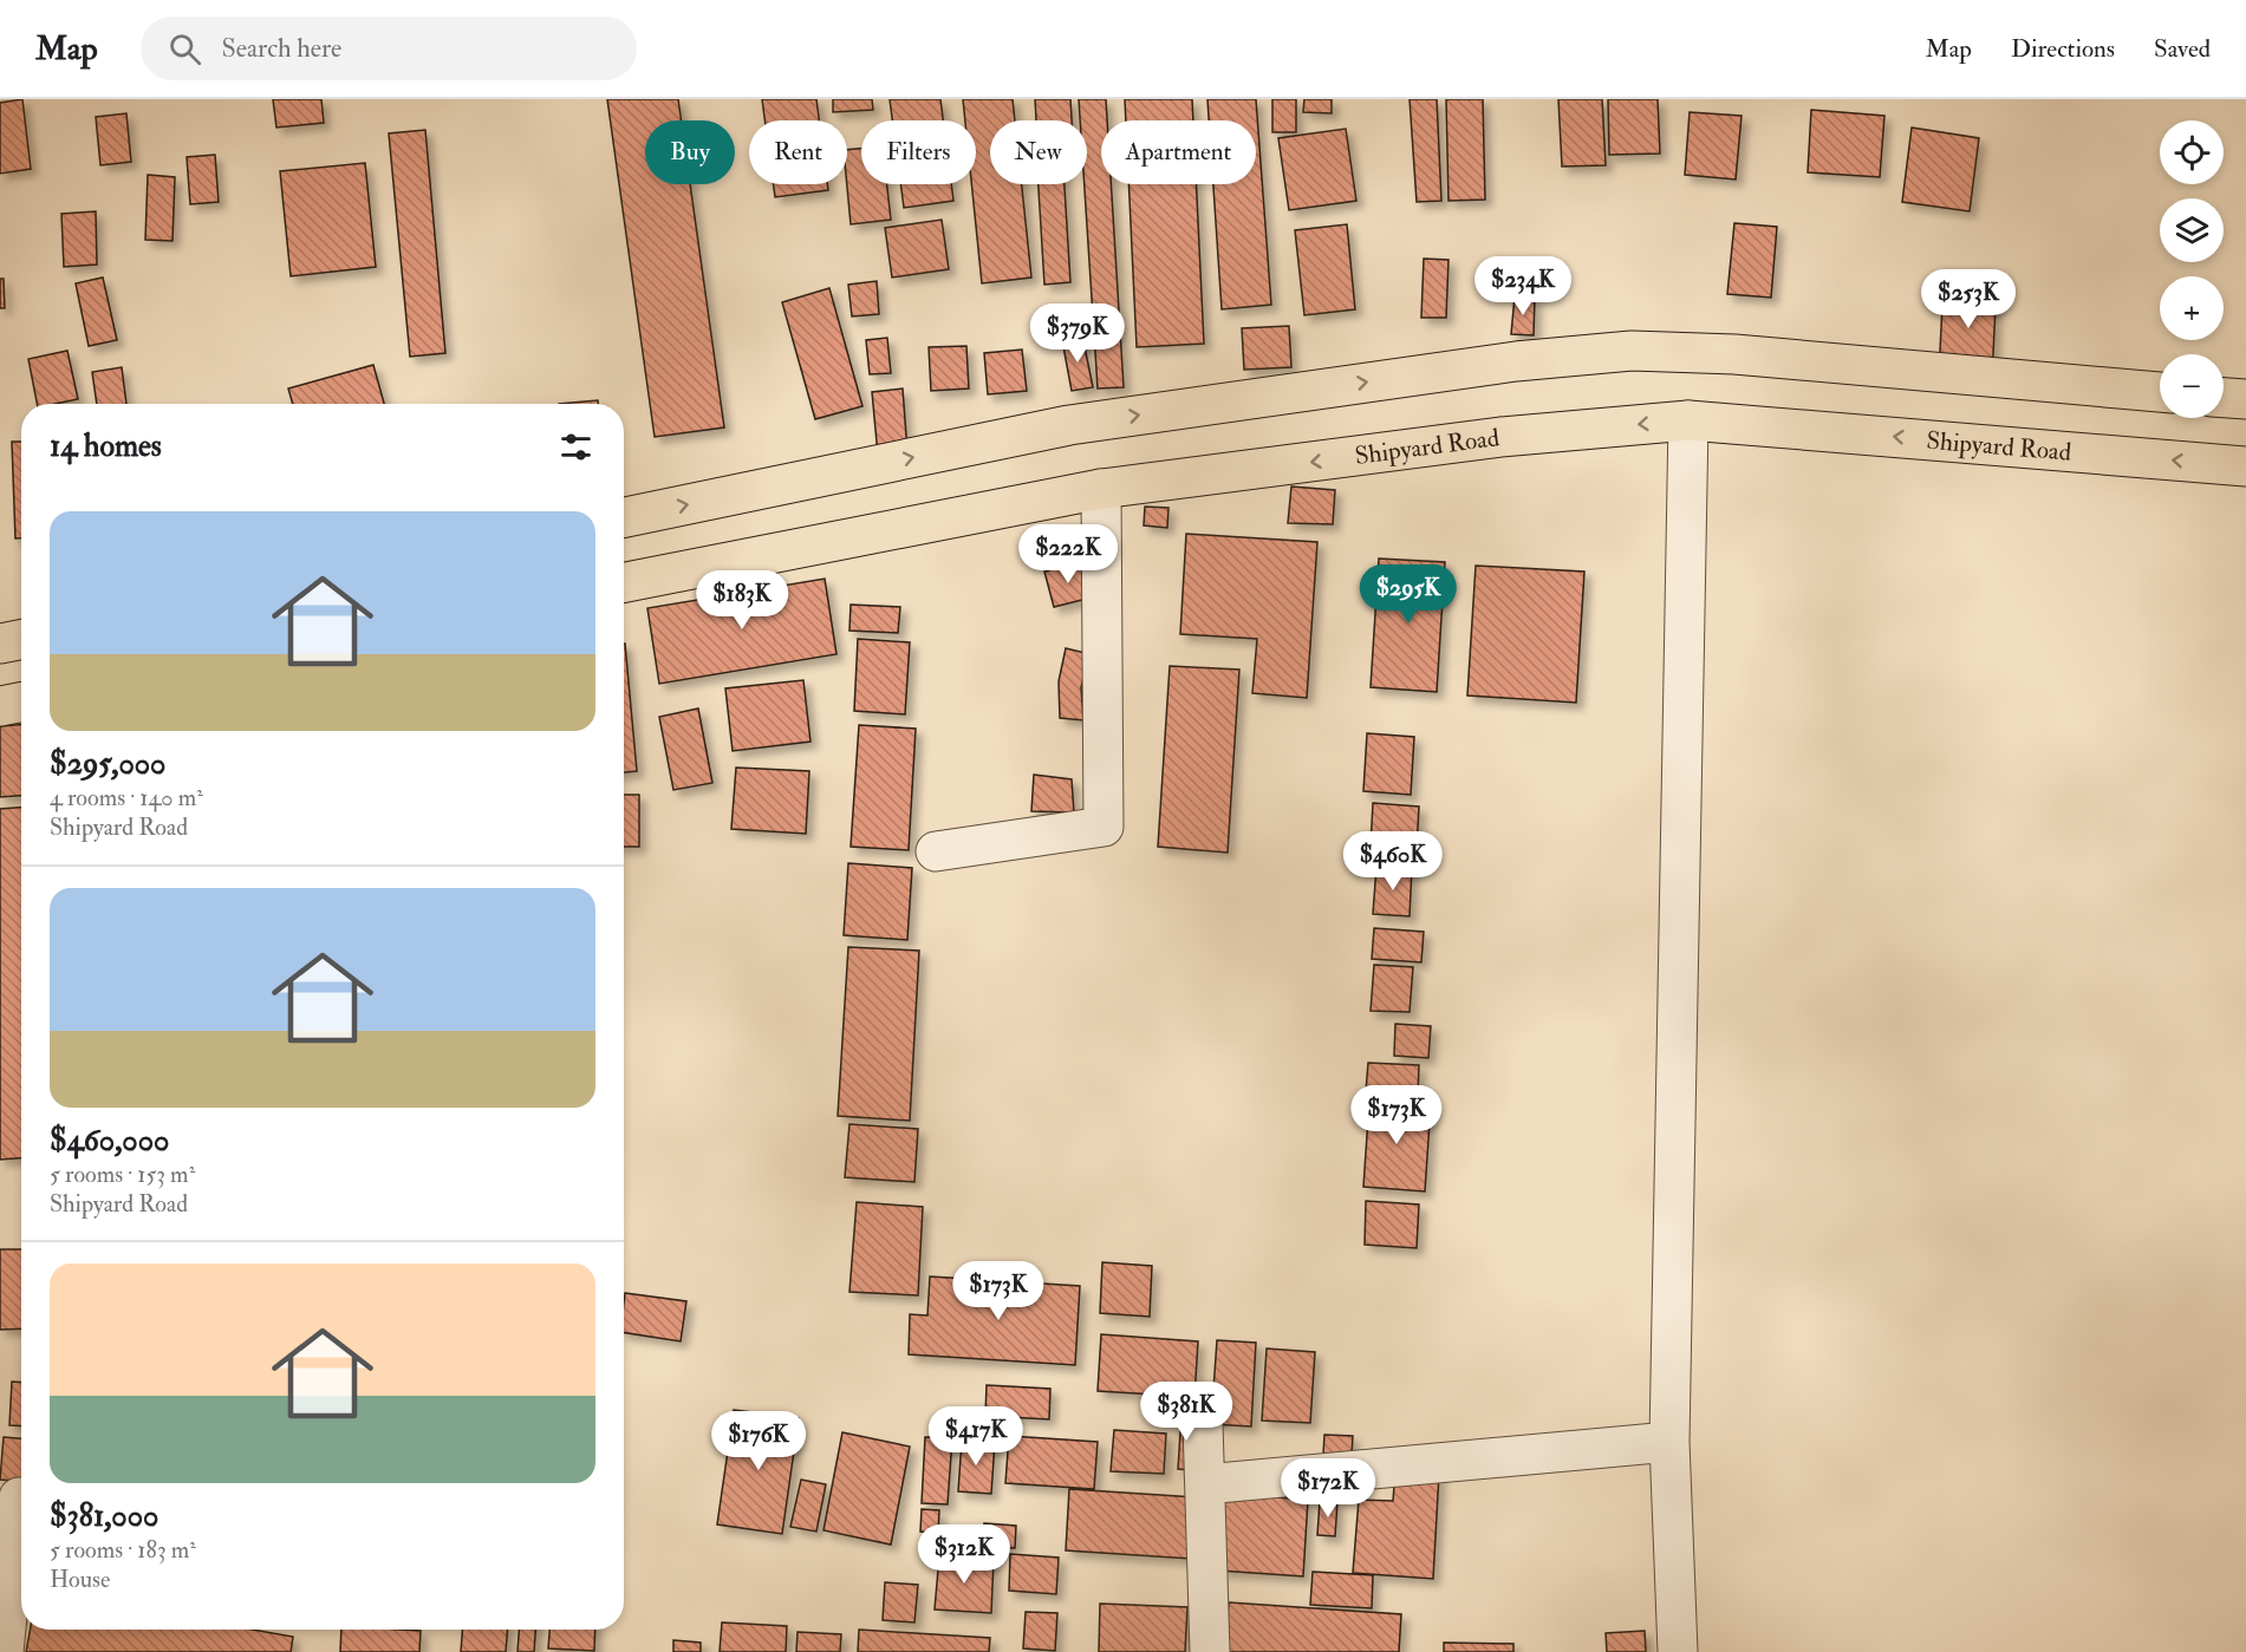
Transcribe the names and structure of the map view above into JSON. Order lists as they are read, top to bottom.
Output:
{
  "streets": {
    "main road": ["Shipyard Road"]
  },
  "page": {
    "header": "Map",
    "search": "Search here",
    "nav": ["Map", "Directions", "Saved"],
    "map_buttons": ["+", "−"],
    "chip": [
      "Buy",
      "Rent",
      "Filters",
      "New",
      "Apartment"
    ],
    "price": [
      "$234K",
      "$253K",
      "$379K",
      "$222K",
      "$295K",
      "$183K",
      "$460K",
      "$173K",
      "$173K",
      "$381K",
      "$417K",
      "$176K",
      "$172K",
      "$312K"
    ],
    "heading": "14 homes",
    "list": [
      {
        "name": "$295,000",
        "note": "4 rooms · 140 m² · Shipyard Road"
      },
      {
        "name": "$460,000",
        "note": "5 rooms · 153 m² · Shipyard Road"
      },
      {
        "name": "$381,000",
        "note": "5 rooms · 183 m² · House"
      }
    ]
  }
}
